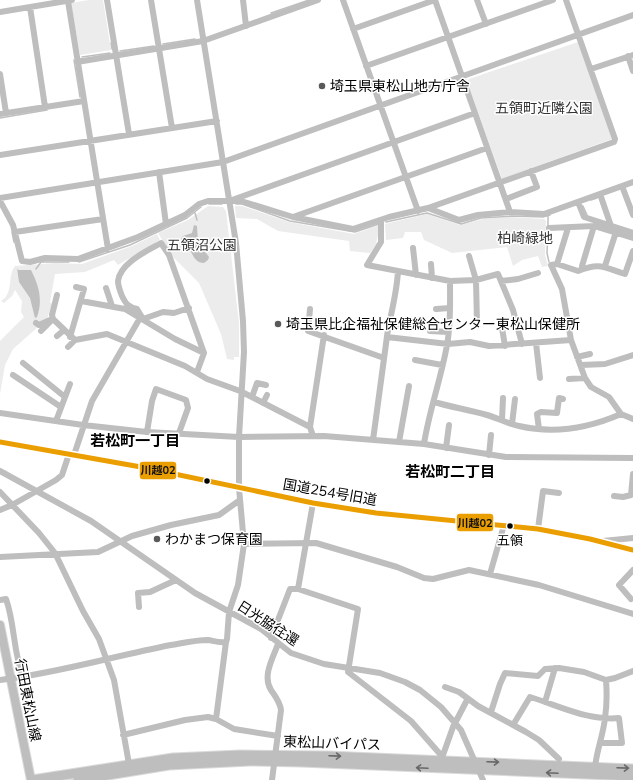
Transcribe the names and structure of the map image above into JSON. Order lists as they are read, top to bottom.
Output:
{
  "streets": {
    "highway": ["東松山バイパス"],
    "main road": ["行田東松山線"],
    "street": ["国道254号旧道", "日光脇往還"]
  },
  "crossings": [
    ["日光脇往還", "東松山バイパス"],
    ["行田東松山線", "東松山バイパス"]
  ],
  "districts": ["若松町一丁目", "若松町二丁目"],
  "parks": ["五領町近隣公園", "柏崎緑地", "五領沼公園"],
  "places": [
    "埼玉県東松山地方庁舎",
    "埼玉県比企福祉保健総合センター東松山保健所",
    "五領",
    "わかまつ保育園"
  ],
  "lines": ["transit line 川越02"]
}
